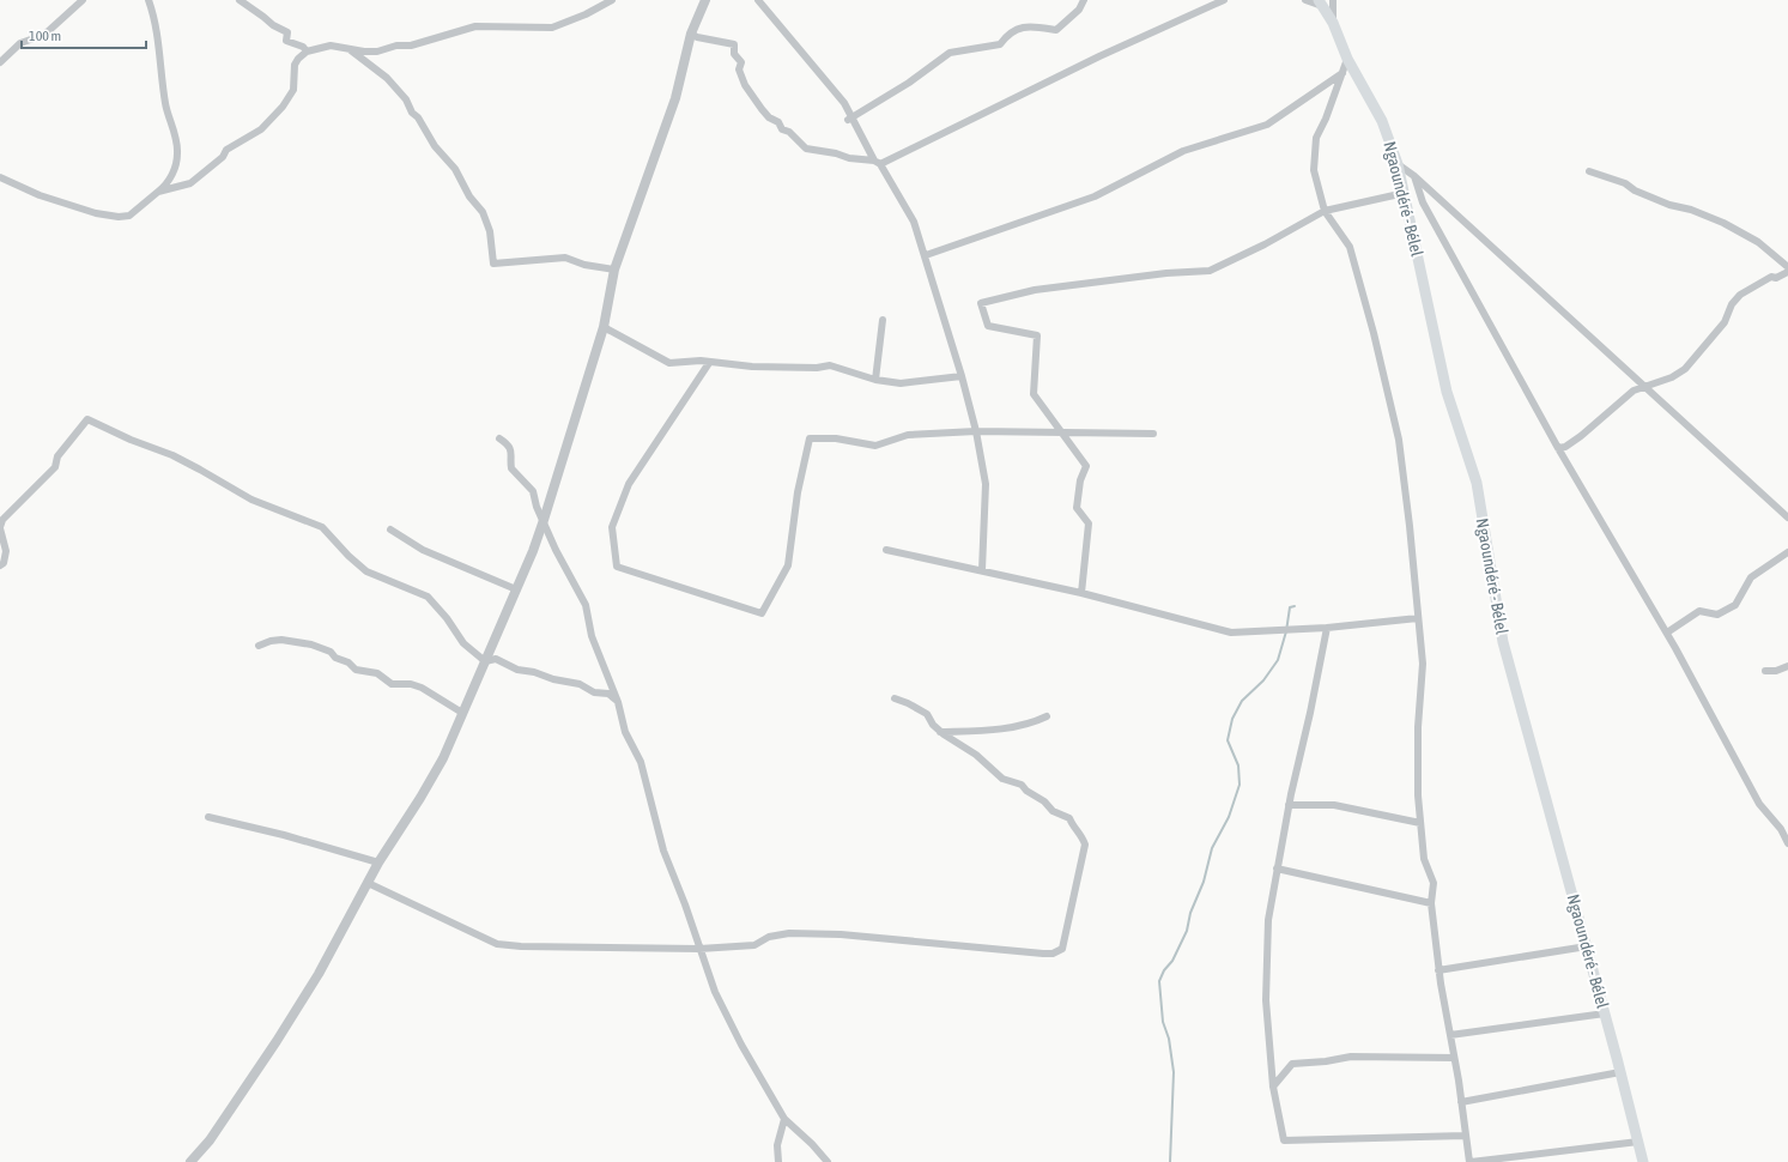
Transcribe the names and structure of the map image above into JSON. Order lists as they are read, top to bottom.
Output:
{
  "streets": {
    "main road": ["Ngaoundéré - Bélel"]
  },
  "scale_bar": "100 m"
}
